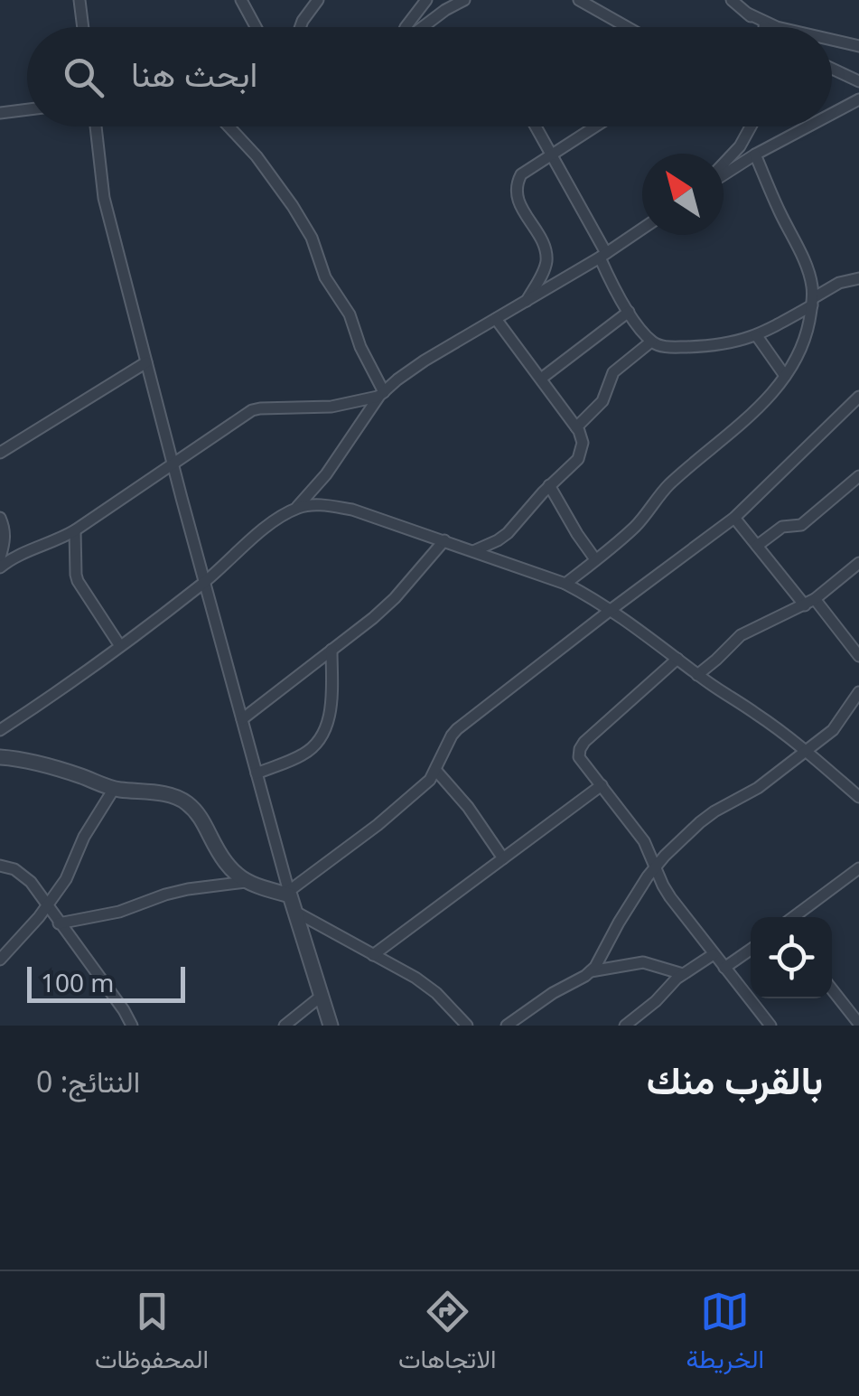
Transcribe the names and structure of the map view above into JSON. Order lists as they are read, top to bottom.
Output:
{
  "scale_bar": "100 m",
  "north": "top left",
  "page": {
    "search": "ابحث هنا",
    "scale": "100 m",
    "heading": ["بالقرب منك", "النتائج: 0"],
    "nav": ["الخريطة", "الاتجاهات", "المحفوظات"]
  }
}
